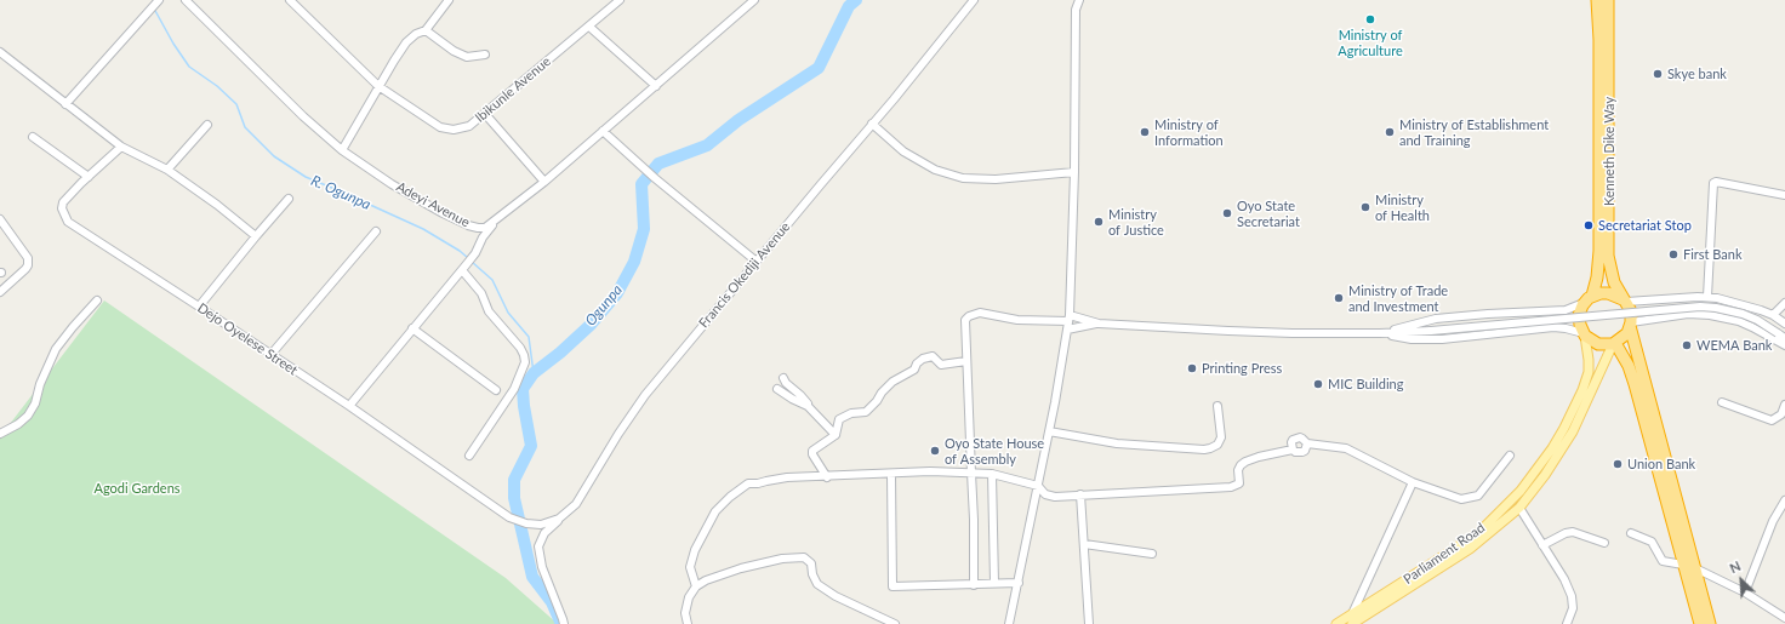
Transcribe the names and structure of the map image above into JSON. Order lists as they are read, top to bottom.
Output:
{
  "streets": {
    "highway": ["Kenneth Dike Way"],
    "main road": ["Parliament Road"],
    "street": [
      "Ibikunle Avenue",
      "Adeyi Avenue",
      "Francis Okediji Avenue",
      "Dejo Oyelese Street"
    ]
  },
  "crossings": [
    ["Kenneth Dike Way", "Parliament Road"],
    ["Francis Okediji Avenue", "Dejo Oyelese Street"]
  ],
  "water": ["R. Ogunpa", "Ogunpa"],
  "parks": ["Agodi Gardens"],
  "places": [
    "Ministry of Agriculture",
    "Skye bank",
    "Ministry of Information",
    "Ministry of Establishment and Training",
    "Ministry of Health",
    "Oyo State Secretariat",
    "Ministry of Justice",
    "Secretariat Stop",
    "First Bank",
    "Ministry of Trade and Investment",
    "WEMA Bank",
    "Printing Press",
    "MIC Building",
    "Oyo State House of Assembly",
    "Union Bank"
  ],
  "north": "top left"
}
